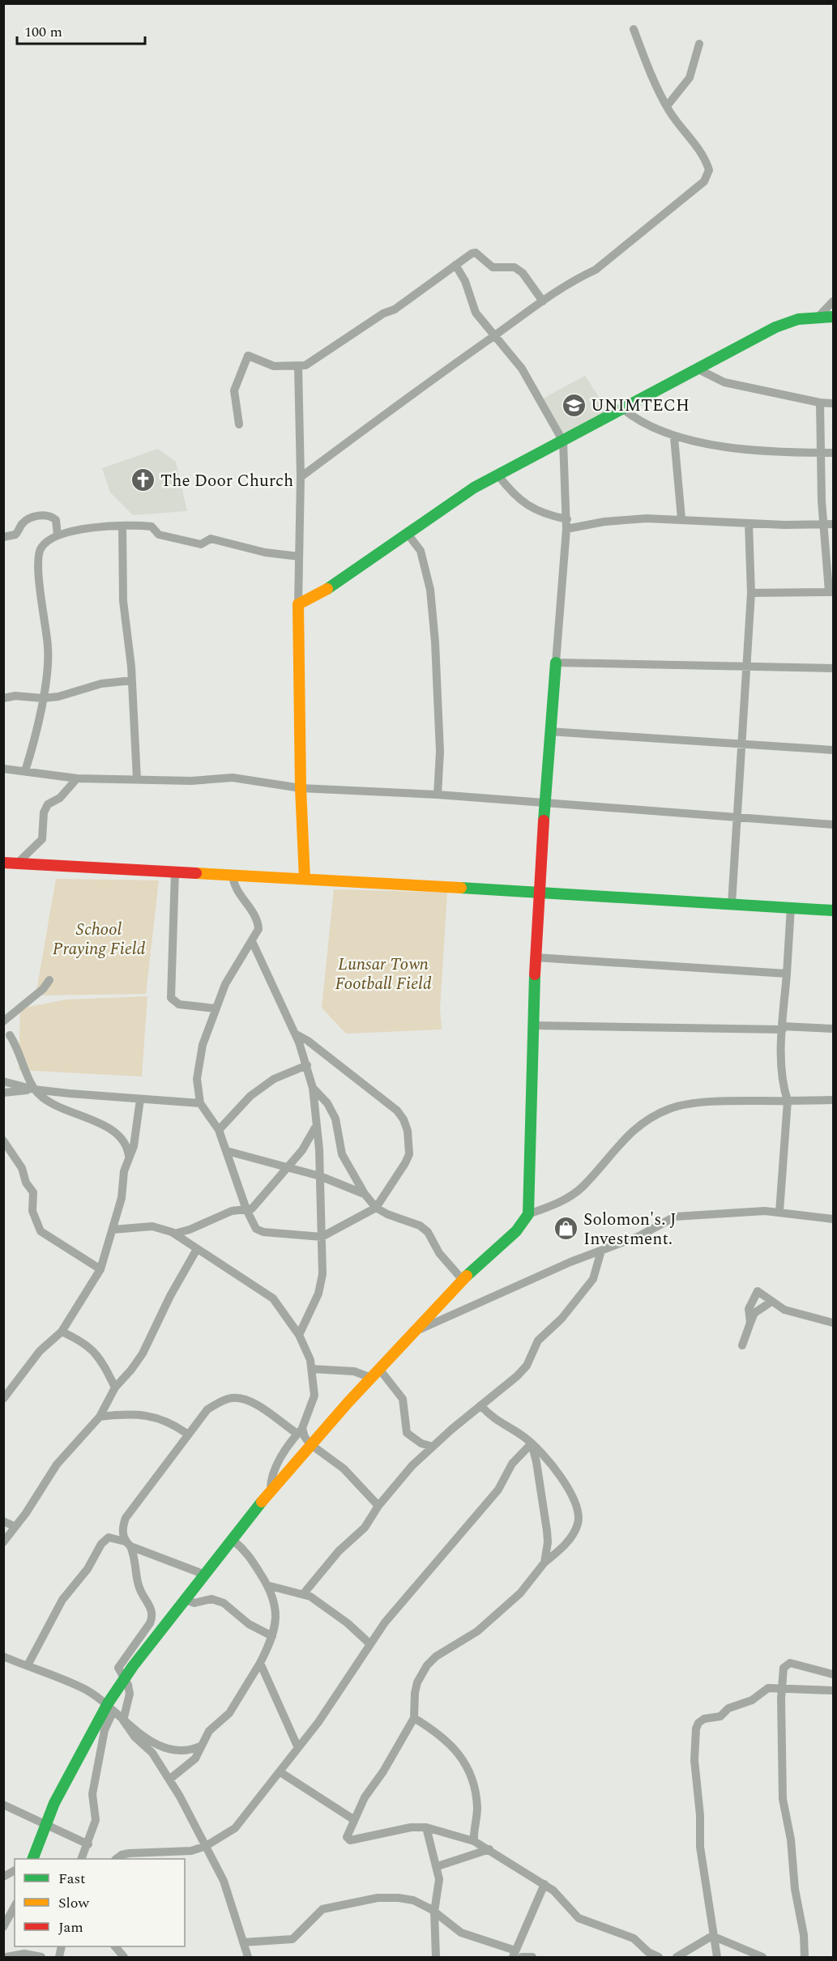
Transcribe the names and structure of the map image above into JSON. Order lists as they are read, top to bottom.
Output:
{
  "parks": ["School Praying Field", "Lunsar Town Football Field"],
  "places": {
    "school or university": ["UNIMTECH"],
    "church": ["The Door Church"],
    "shop": ["Solomon's. J Investment."]
  },
  "legend": ["Fast", "Slow", "Jam"],
  "scale_bar": "100 m"
}
